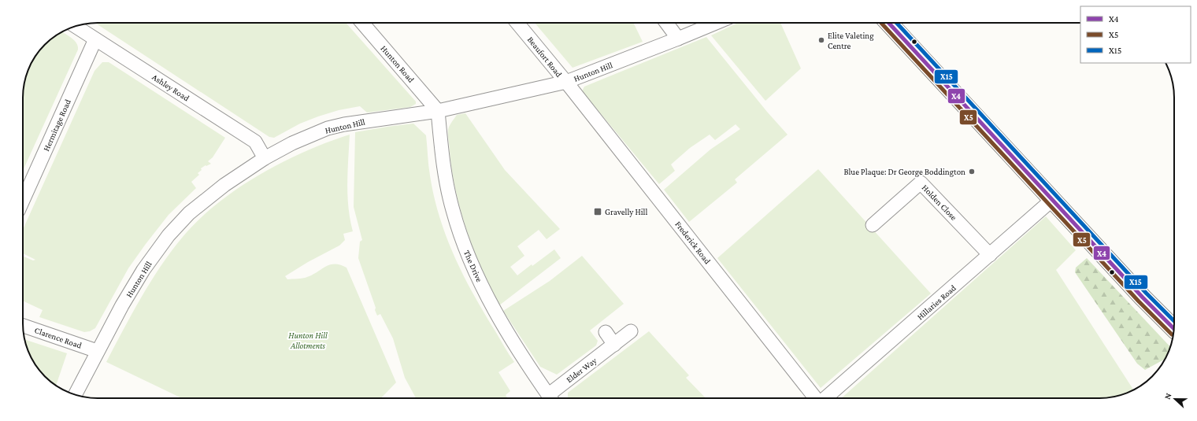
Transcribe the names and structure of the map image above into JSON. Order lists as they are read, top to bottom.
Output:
{
  "streets": {
    "street": [
      "Beaufort Road",
      "Hunton Road",
      "Hunton Hill",
      "Ashley Road",
      "Hermitage Road",
      "Holden Close",
      "Frederick Road",
      "The Drive",
      "Hillaries Road",
      "Clarence Road",
      "Elder Way"
    ]
  },
  "crossings": [
    ["Beaufort Road", "Hunton Hill"],
    ["Beaufort Road", "Frederick Road"],
    ["Hunton Road", "Hunton Hill"],
    ["Hunton Road", "The Drive"],
    ["Hunton Hill", "Ashley Road"],
    ["Hunton Hill", "Frederick Road"],
    ["Hunton Hill", "The Drive"],
    ["Hunton Hill", "Clarence Road"],
    ["Ashley Road", "Hermitage Road"],
    ["Holden Close", "Hillaries Road"]
  ],
  "parks": ["Hunton Hill Allotments"],
  "places": {
    "other": ["Elite Valeting Centre", "Blue Plaque: Dr George Boddington"],
    "transit": ["Gravelly Hill"]
  },
  "lines": ["transit line X4", "transit line X5", "transit line X15"],
  "legend": ["X4", "X5", "X15"],
  "north": "left"
}
